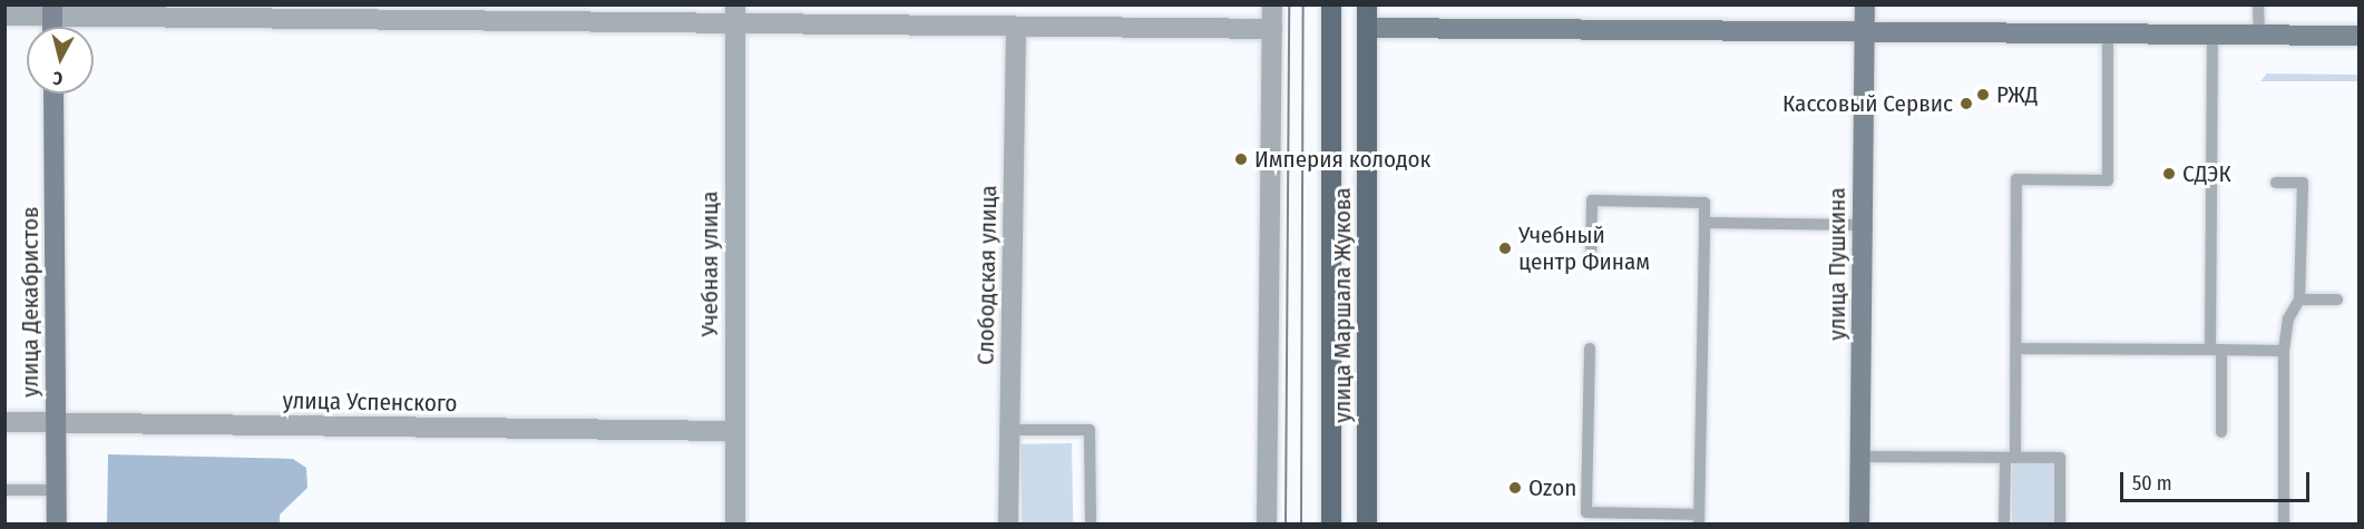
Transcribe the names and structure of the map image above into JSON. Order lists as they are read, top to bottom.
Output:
{
  "streets": {
    "main road": ["улица Маршала Жукова"],
    "street": [
      "Учебная улица",
      "улица Пушкина",
      "Слободская улица",
      "улица Декабристов",
      "улица Успенского"
    ]
  },
  "crossings": [
    ["Учебная улица", "улица Успенского"],
    ["улица Декабристов", "улица Успенского"]
  ],
  "places": [
    "РЖД",
    "Кассовый Сервис",
    "Империя колодок",
    "СДЭК",
    "Учебный центр Финам",
    "Ozon"
  ],
  "scale_bar": "50 m",
  "north": "bottom"
}
